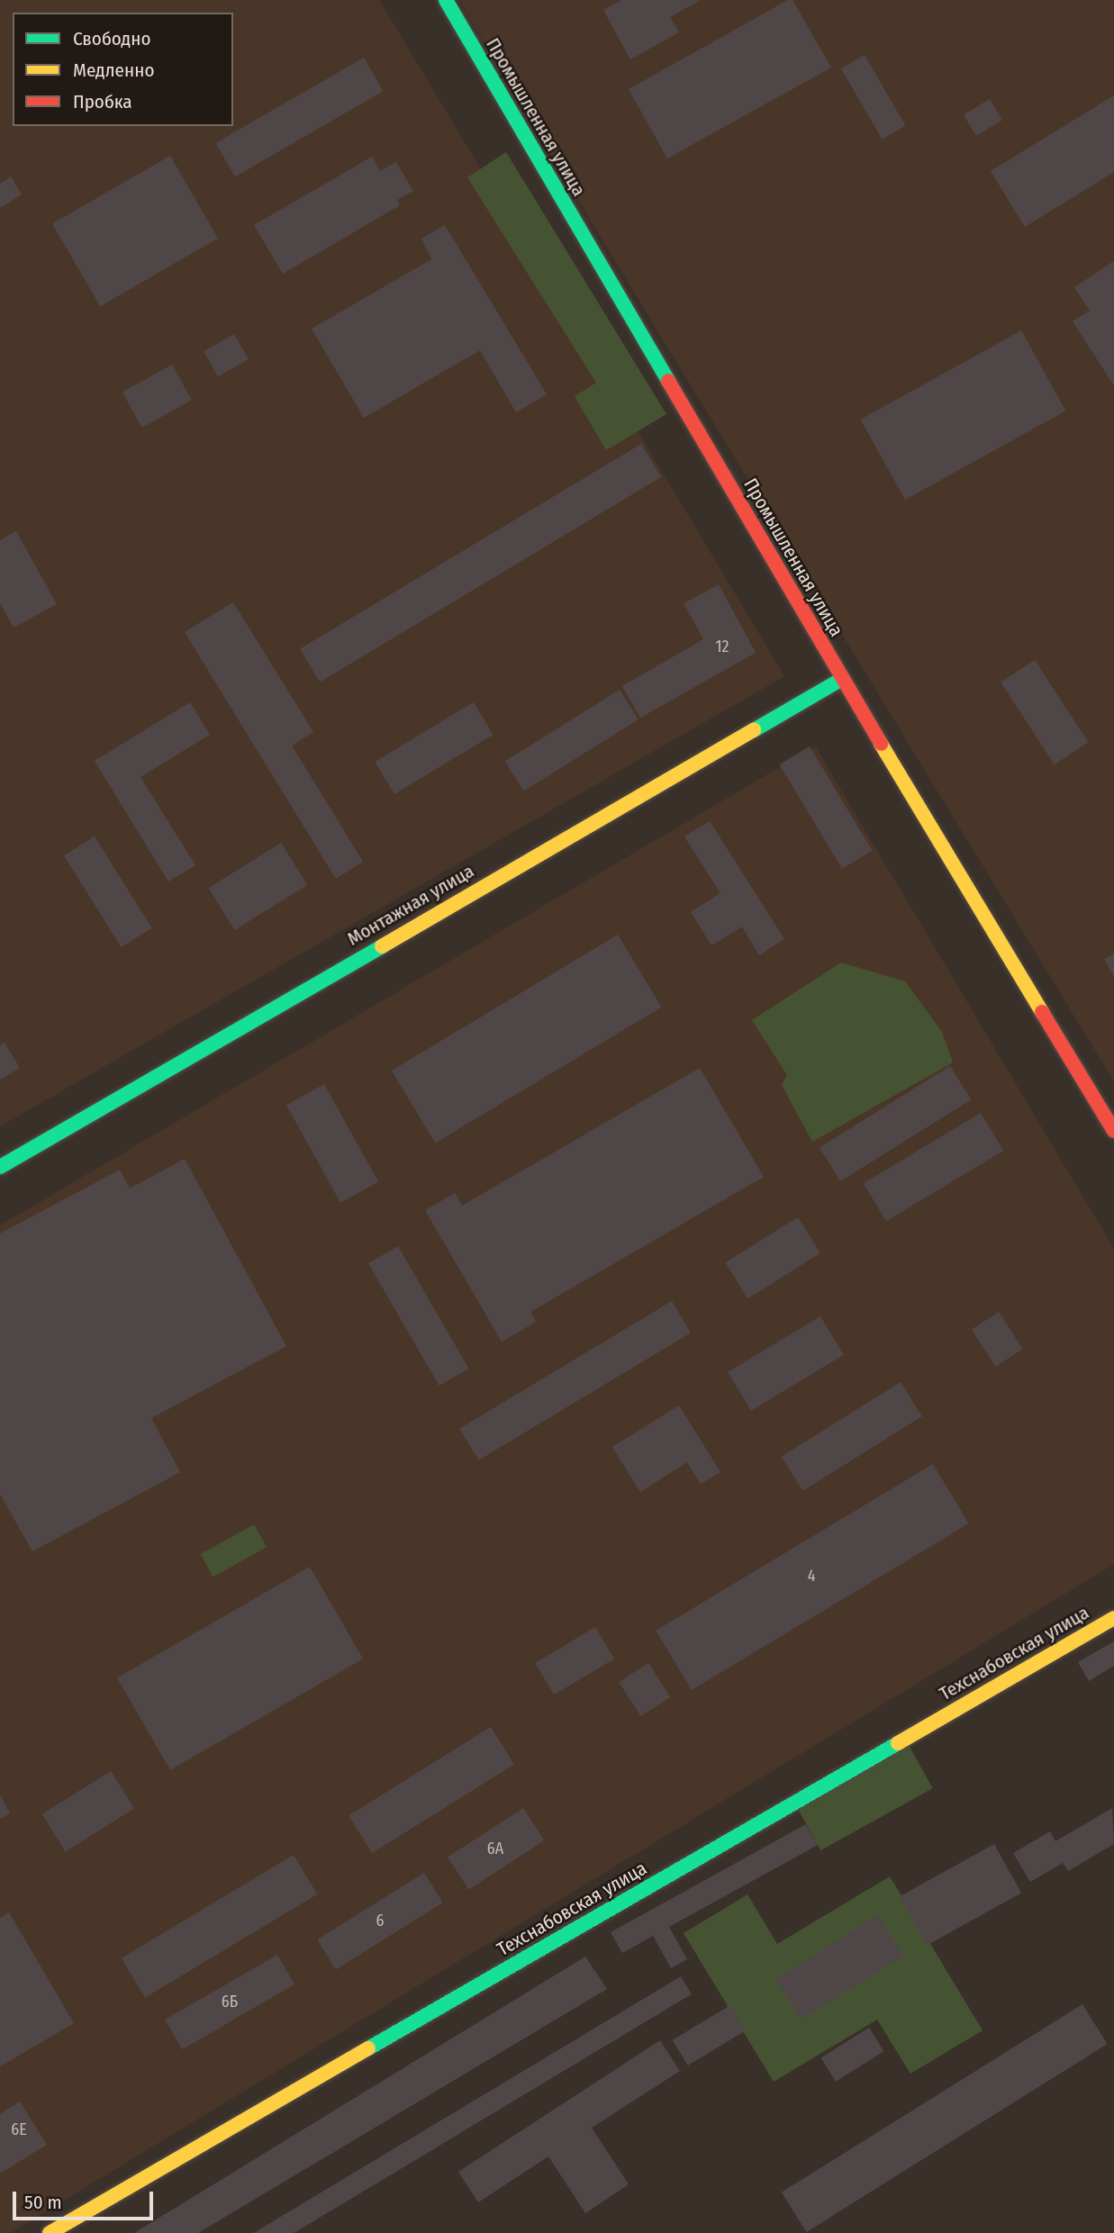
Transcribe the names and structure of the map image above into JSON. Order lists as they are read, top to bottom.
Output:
{
  "streets": {
    "street": ["Промышленная улица", "Монтажная улица", "Техснабовская улица"]
  },
  "crossings": [
    ["Промышленная улица", "Монтажная улица"]
  ],
  "house_numbers": [
    "12",
    "4",
    "6А",
    "6",
    "6Б",
    "6Е"
  ],
  "legend": ["Свободно", "Медленно", "Пробка"],
  "scale_bar": "50 m"
}
